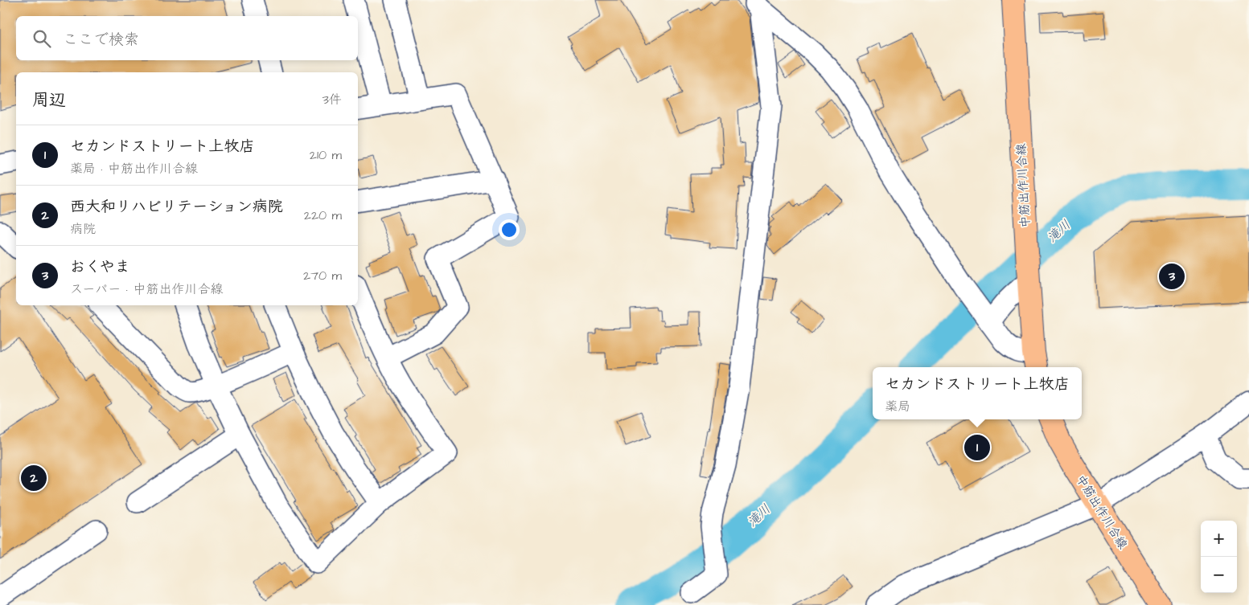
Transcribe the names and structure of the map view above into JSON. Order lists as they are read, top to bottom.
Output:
{
  "streets": {
    "main road": ["中筋出作川合線"]
  },
  "water": ["滝川"],
  "page": {
    "search": "ここで検索",
    "heading": ["周辺", "3件"],
    "list": [
      {
        "mark": "1",
        "name": "セカンドストリート上牧店",
        "note": "薬局 · 中筋出作川合線",
        "value": "210 m"
      },
      {
        "mark": "2",
        "name": "西大和リハビリテーション病院",
        "note": "病院",
        "value": "220 m"
      },
      {
        "mark": "3",
        "name": "おくやま",
        "note": "スーパー · 中筋出作川合線",
        "value": "270 m"
      }
    ],
    "pins": ["3", "1", "2"],
    "popup": ["セカンドストリート上牧店", "薬局"],
    "map_buttons": ["+", "−"]
  }
}
